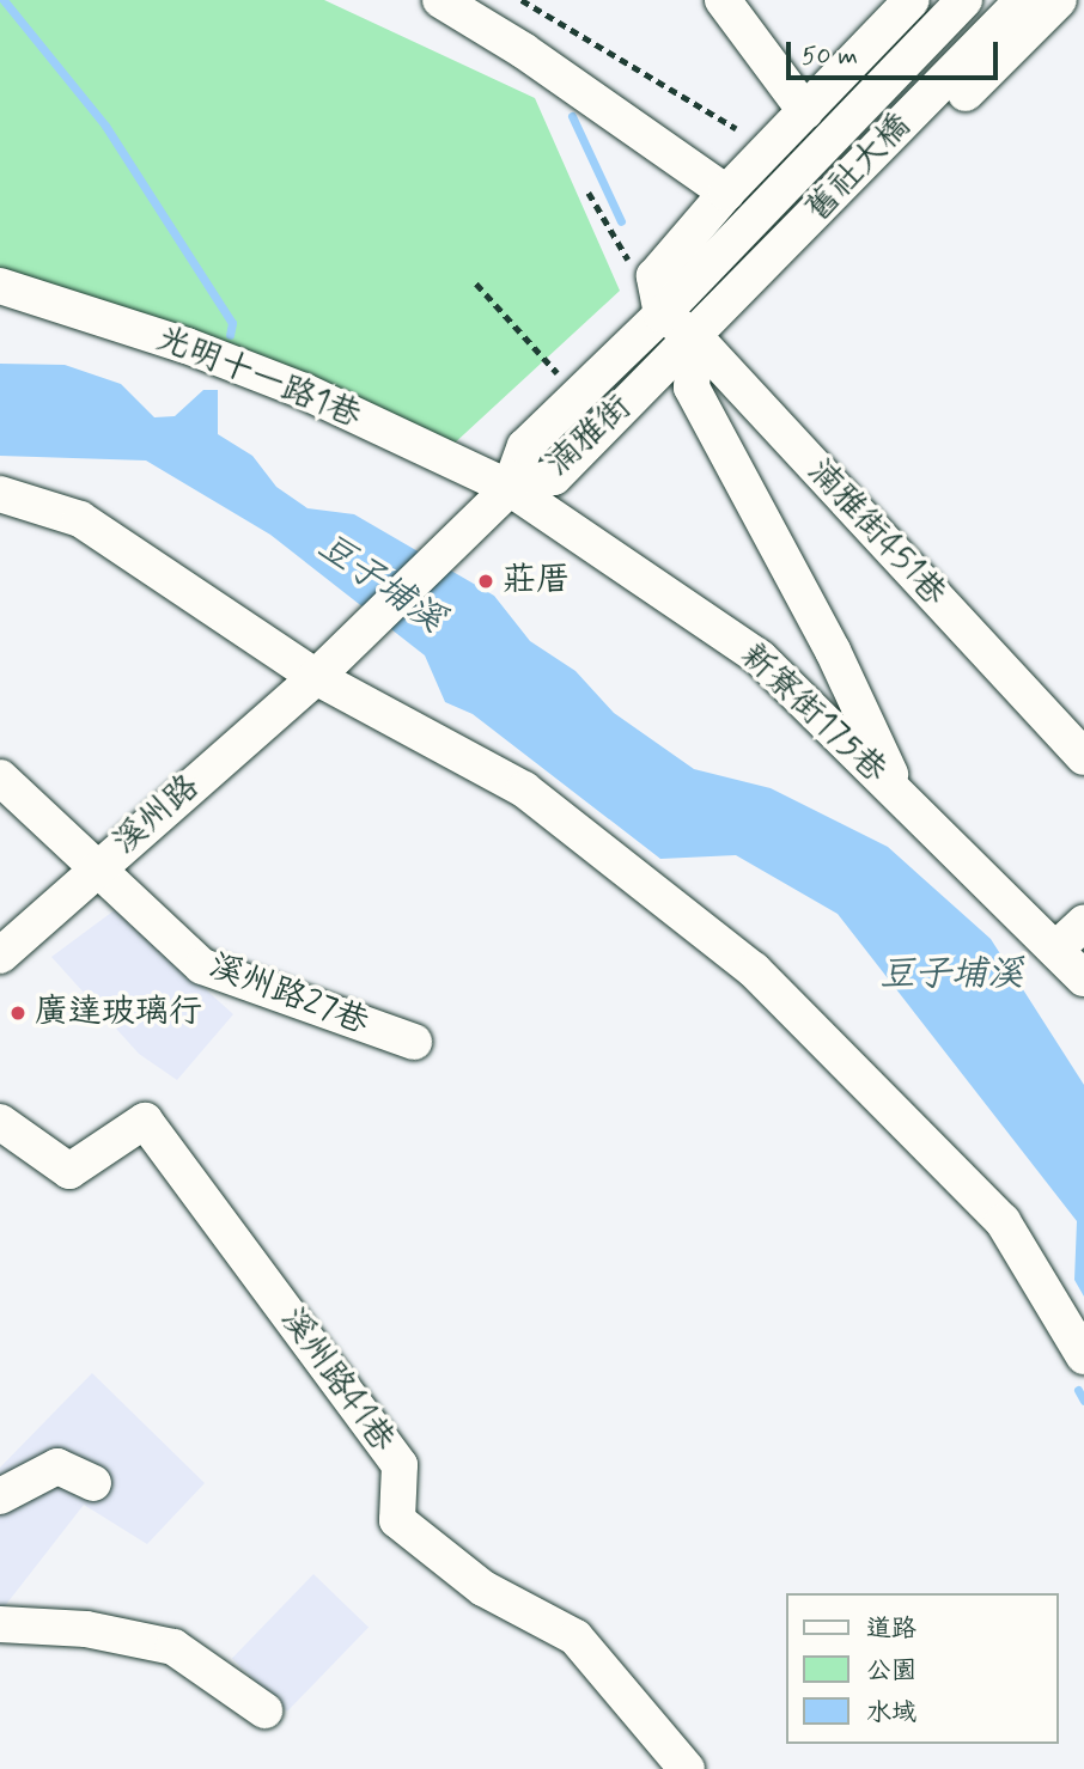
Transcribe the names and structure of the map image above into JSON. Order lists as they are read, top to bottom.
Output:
{
  "streets": {
    "street": [
      "舊社大橋",
      "光明十一路1巷",
      "湳雅街",
      "湳雅街451巷",
      "新寮街175巷",
      "溪州路",
      "溪州路27巷",
      "溪州路41巷"
    ]
  },
  "crossings": [
    ["舊社大橋", "湳雅街"],
    ["舊社大橋", "湳雅街451巷"],
    ["光明十一路1巷", "湳雅街"],
    ["光明十一路1巷", "新寮街175巷"],
    ["光明十一路1巷", "溪州路"],
    ["湳雅街", "湳雅街451巷"],
    ["湳雅街", "新寮街175巷"],
    ["湳雅街", "溪州路"],
    ["新寮街175巷", "溪州路"],
    ["溪州路", "溪州路27巷"]
  ],
  "water": ["豆子埔溪"],
  "places": ["莊厝", "廣達玻璃行"],
  "legend": ["道路", "公園", "水域"],
  "scale_bar": "50 m"
}
